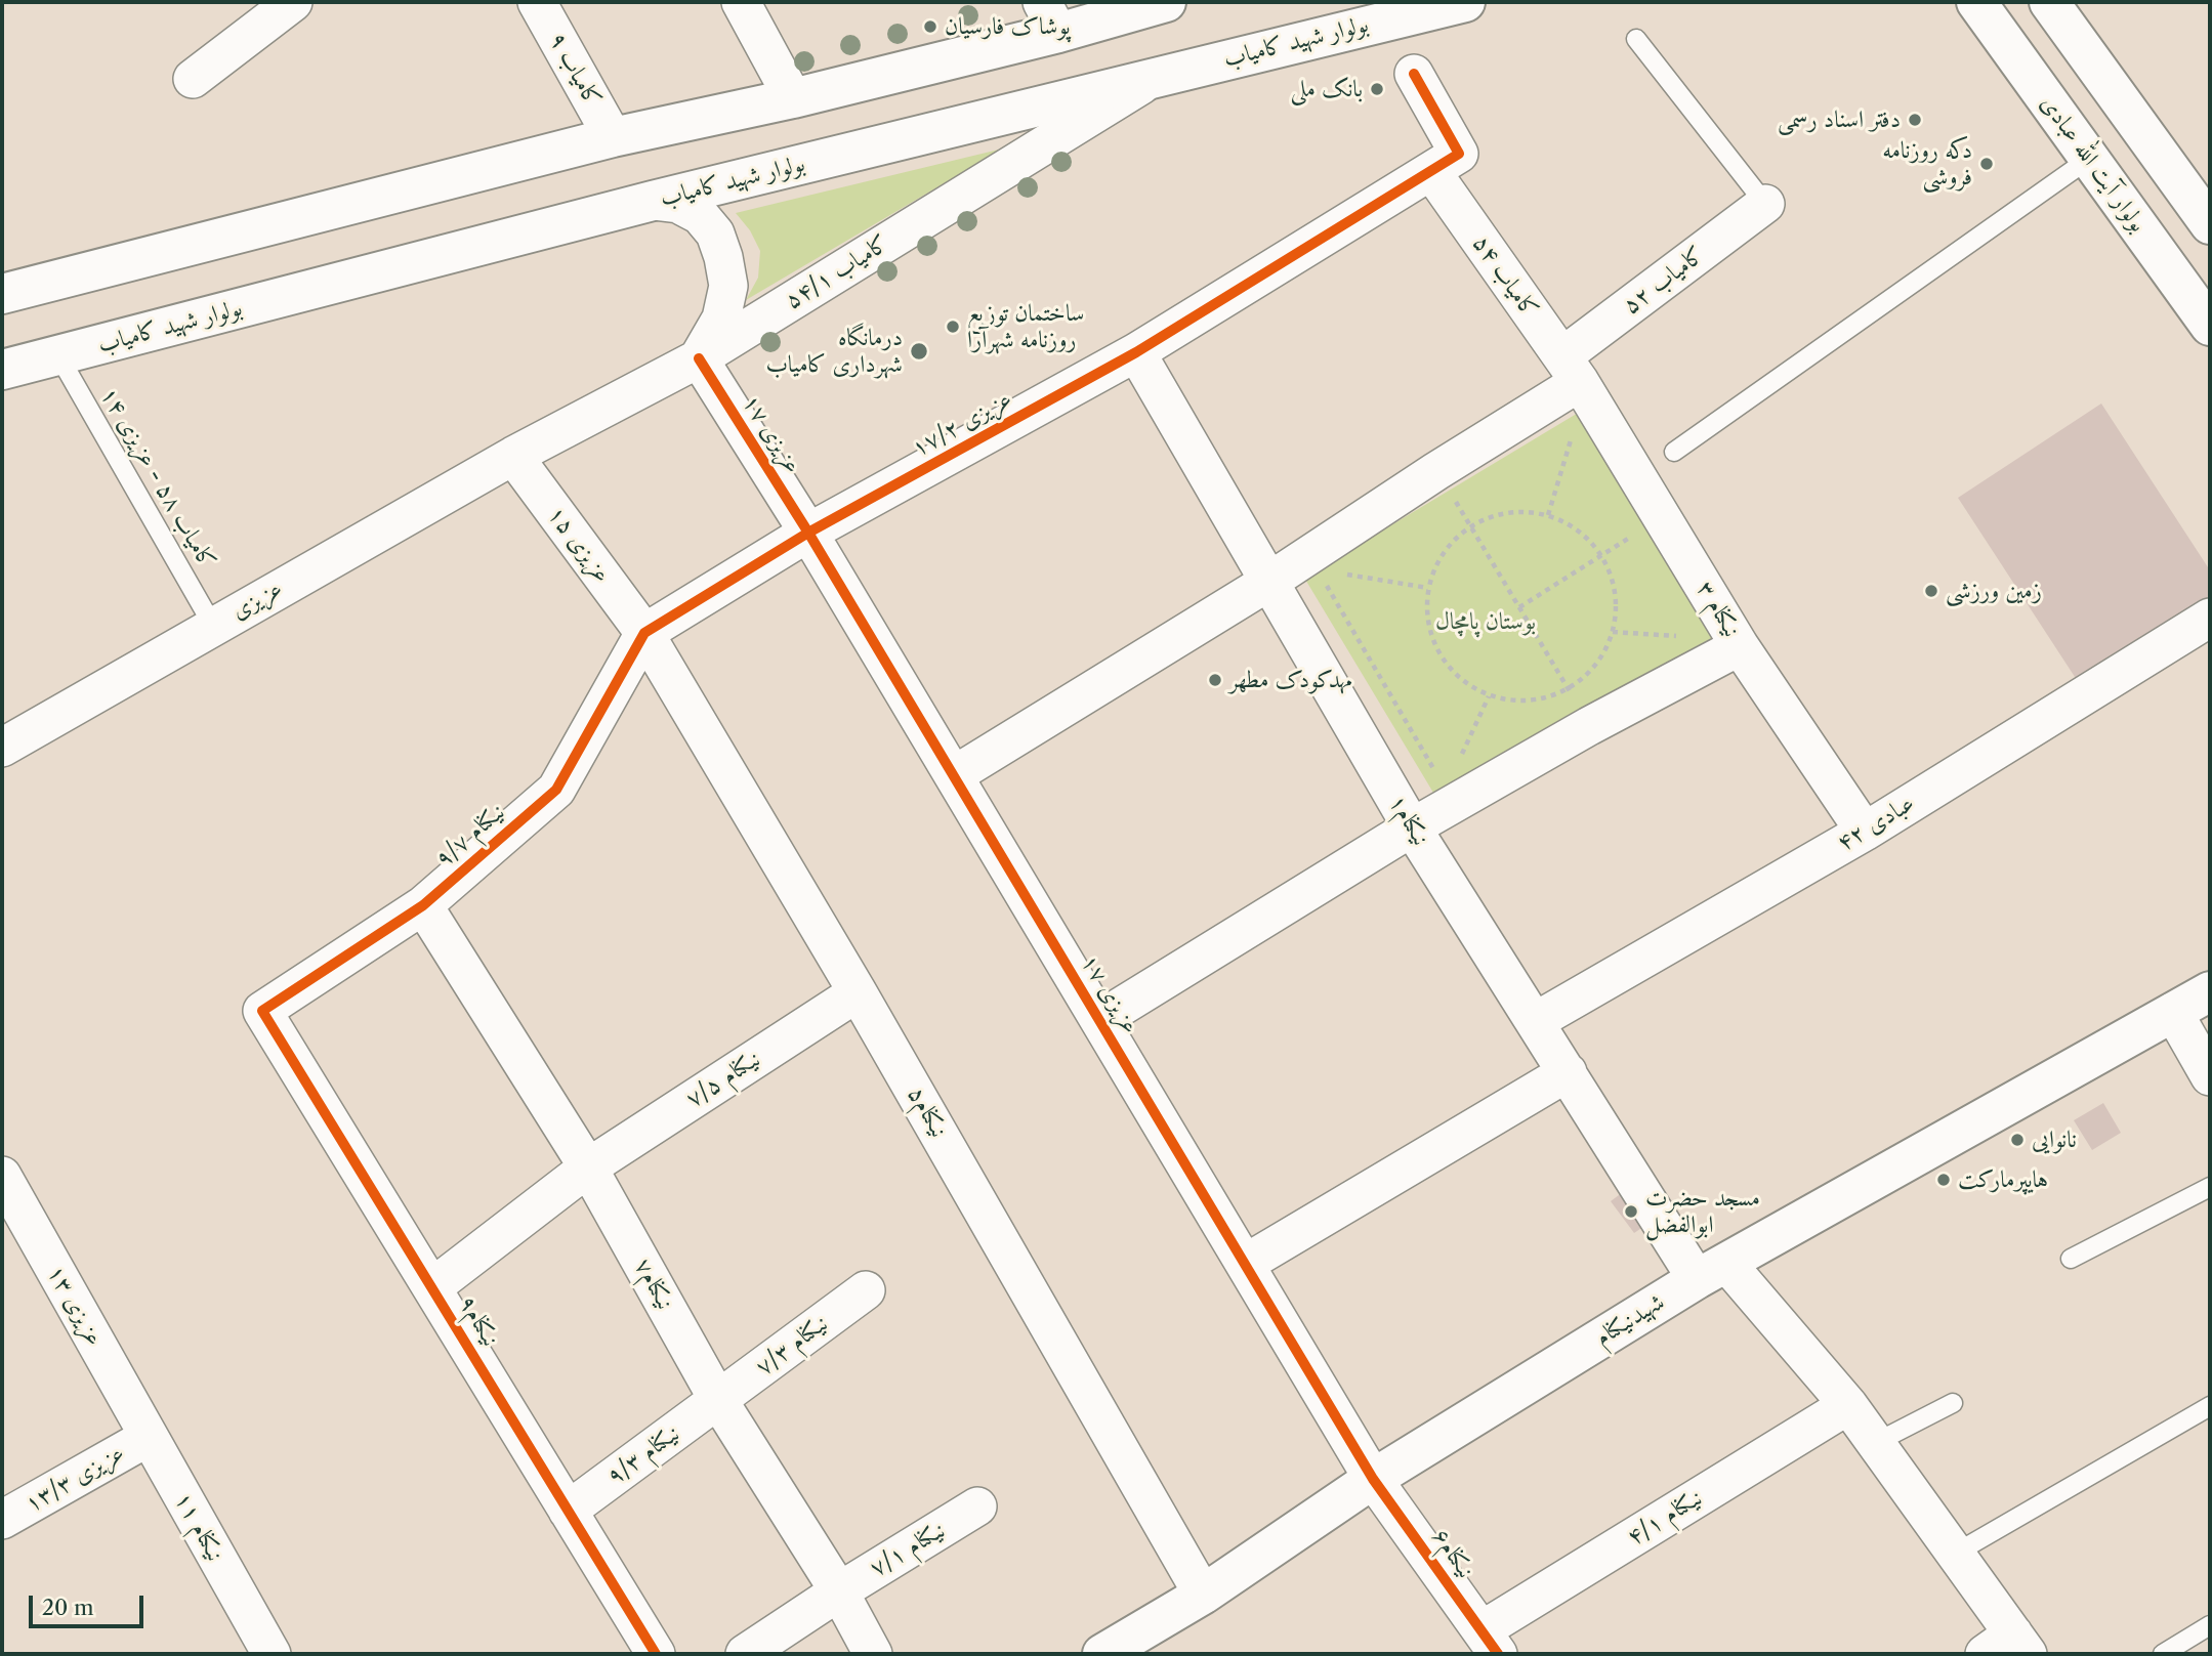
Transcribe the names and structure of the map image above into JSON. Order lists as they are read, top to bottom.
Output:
{
  "streets": {
    "main road": ["بولوار شهید کامیاب", "بولوار آیت الله عبادی", "شهیدنیکنام"],
    "street": [
      "کامیاب ۹",
      "کامیاب ۵۴/۱",
      "کامیاب ۵۴",
      "کامیاب ۵۲",
      "عزیزی ۱۷/۲",
      "عزیزی ۱۷",
      "عزیزی ۱۵",
      "عزیزی",
      "نیکنام ۳",
      "نیکنام۱",
      "عبادی ۴۲",
      "نیکنام ۹/۷",
      "نیکنام ۷/۵",
      "نیکنام۵",
      "نیکنام۷",
      "عزیزی ۱۳",
      "نیکنام۹",
      "نیکنام ۷/۳",
      "نیکنام ۹/۳",
      "عزیزی ۱۳/۳",
      "نیکنام ۴/۱",
      "نیکنام ۱۱",
      "نیکنام ۷/۱",
      "نیکنام۶"
    ],
    "lane": ["کامیاب ۵۸ - عزیزی ۱۴"]
  },
  "crossings": [
    ["بولوار شهید کامیاب", "کامیاب ۵۴/۱"],
    ["بولوار شهید کامیاب", "کامیاب ۵۸ - عزیزی ۱۴"],
    ["کامیاب ۵۴/۱", "عزیزی ۱۷"],
    ["کامیاب ۵۴/۱", "عزیزی ۱۵"],
    ["کامیاب ۵۴/۱", "عزیزی"],
    ["کامیاب ۵۴", "کامیاب ۵۲"],
    ["کامیاب ۵۴", "عزیزی ۱۷/۲"],
    ["کامیاب ۵۴", "نیکنام ۳"],
    ["کامیاب ۵۲", "عزیزی ۱۷"],
    ["کامیاب ۵۲", "نیکنام ۳"],
    ["کامیاب ۵۲", "نیکنام۱"],
    ["عزیزی ۱۷/۲", "عزیزی ۱۷"],
    ["عزیزی ۱۷/۲", "نیکنام۱"],
    ["عزیزی ۱۷", "شهیدنیکنام"],
    ["عزیزی ۱۷", "نیکنام۶"],
    ["کامیاب ۵۸ - عزیزی ۱۴", "عزیزی"],
    ["عزیزی ۱۵", "عزیزی"],
    ["عزیزی ۱۵", "نیکنام ۹/۷"],
    ["عزیزی ۱۵", "نیکنام۵"],
    ["نیکنام ۳", "عبادی ۴۲"],
    ["نیکنام۱", "عبادی ۴۲"],
    ["نیکنام۱", "شهیدنیکنام"],
    ["نیکنام۱", "نیکنام ۴/۱"],
    ["نیکنام ۹/۷", "نیکنام۵"],
    ["نیکنام ۹/۷", "نیکنام۷"],
    ["نیکنام ۹/۷", "نیکنام۹"],
    ["نیکنام ۷/۵", "نیکنام۵"],
    ["نیکنام ۷/۵", "نیکنام۷"],
    ["نیکنام ۷/۵", "نیکنام۹"],
    ["نیکنام۵", "شهیدنیکنام"],
    ["نیکنام۷", "نیکنام۹"],
    ["نیکنام۷", "نیکنام ۷/۳"],
    ["نیکنام۷", "نیکنام ۹/۳"],
    ["نیکنام۷", "نیکنام ۷/۱"],
    ["عزیزی ۱۳", "عزیزی ۱۳/۳"],
    ["عزیزی ۱۳", "نیکنام ۱۱"],
    ["شهیدنیکنام", "نیکنام۶"],
    ["نیکنام۹", "نیکنام ۹/۳"],
    ["نیکنام ۷/۳", "نیکنام ۹/۳"],
    ["عزیزی ۱۳/۳", "نیکنام ۱۱"],
    ["نیکنام ۴/۱", "نیکنام۶"]
  ],
  "parks": ["بوستان پامچال"],
  "places": [
    "پوشاک فارسیان",
    "بانک ملی",
    "دفتر اسناد رسمی",
    "دکه روزنامه فروشی",
    "ساختمان توزیع روزنامه شهرآرا",
    "درمانگاه شهرداری کامیاب",
    "زمین ورزشی",
    "مهدکودک مطهر",
    "نانوایی",
    "هایپرمارکت",
    "مسجد حضرت ابوالفضل"
  ],
  "scale_bar": "20 m"
}
